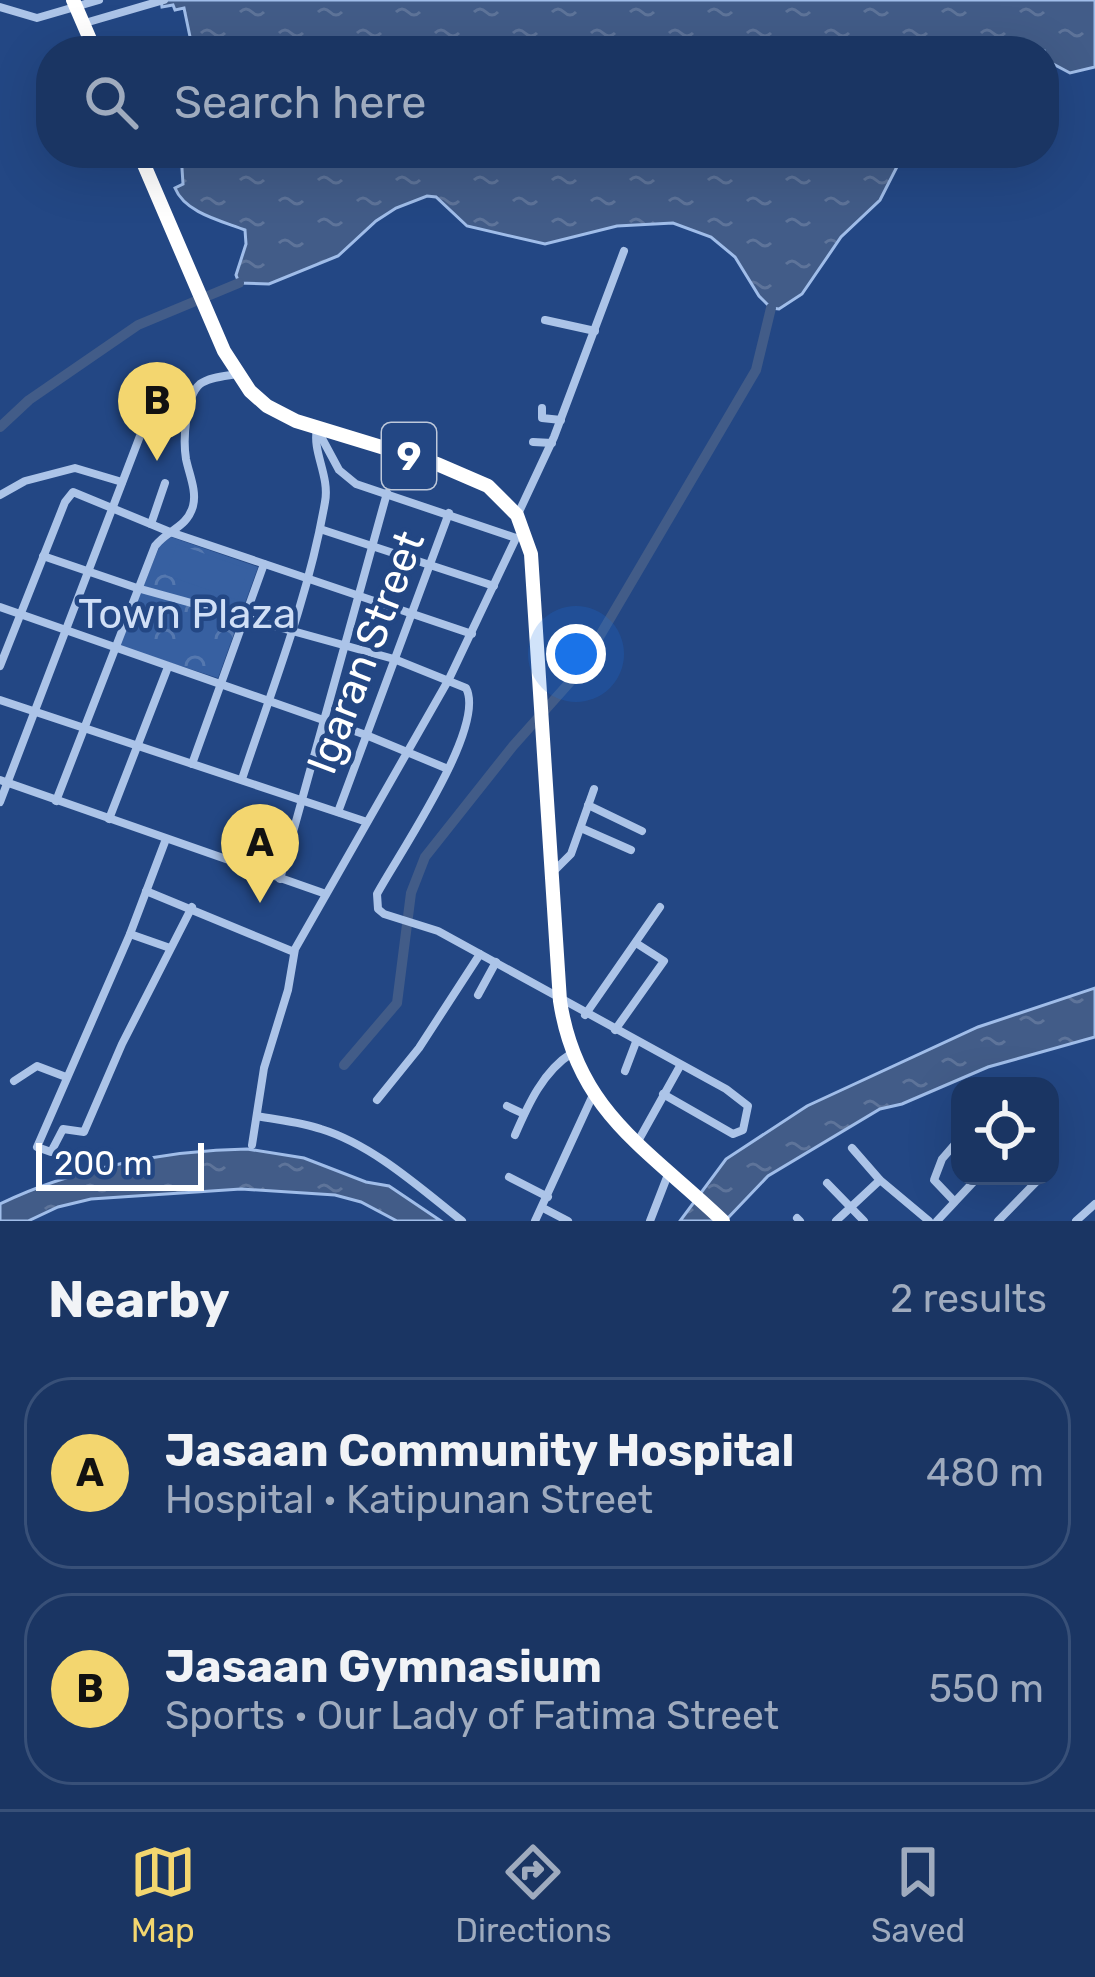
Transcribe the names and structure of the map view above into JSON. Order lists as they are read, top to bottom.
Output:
{
  "streets": {
    "highway": ["9"],
    "street": ["Igaran Street"]
  },
  "parks": ["Town Plaza"],
  "scale_bar": "200 m",
  "page": {
    "search": "Search here",
    "pins": ["B", "A"],
    "scale": "200 m",
    "heading": ["Nearby", "2 results"],
    "list": [
      {
        "mark": "A",
        "name": "Jasaan Community Hospital",
        "note": "Hospital · Katipunan Street",
        "value": "480 m"
      },
      {
        "mark": "B",
        "name": "Jasaan Gymnasium",
        "note": "Sports · Our Lady of Fatima Street",
        "value": "550 m"
      }
    ],
    "nav": ["Map", "Directions", "Saved"]
  }
}
